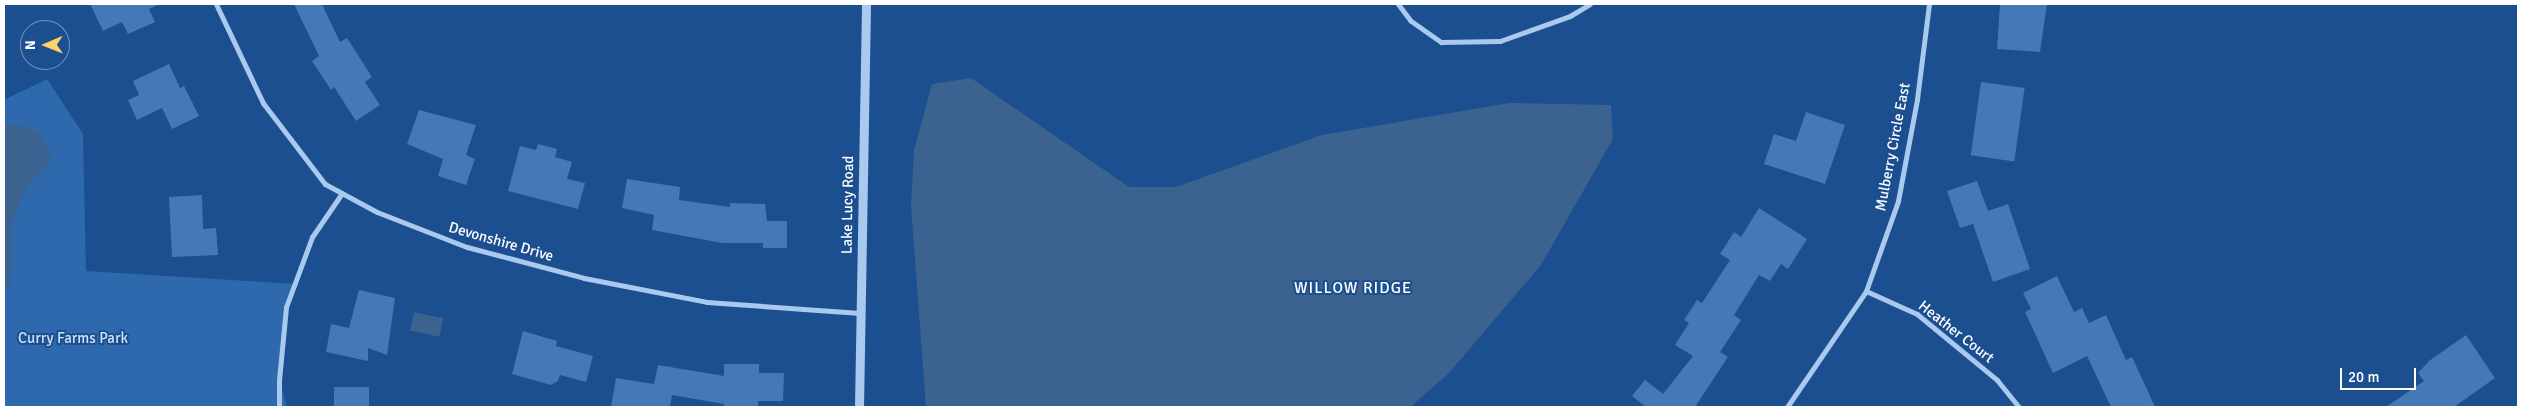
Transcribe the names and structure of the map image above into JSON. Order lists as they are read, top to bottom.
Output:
{
  "streets": {
    "street": [
      "Mulberry Circle East",
      "Lake Lucy Road",
      "Devonshire Drive",
      "Heather Court"
    ]
  },
  "crossings": [
    ["Mulberry Circle East", "Heather Court"],
    ["Lake Lucy Road", "Devonshire Drive"]
  ],
  "districts": ["WILLOW RIDGE"],
  "parks": ["Curry Farms Park"],
  "scale_bar": "20 m",
  "north": "left"
}
